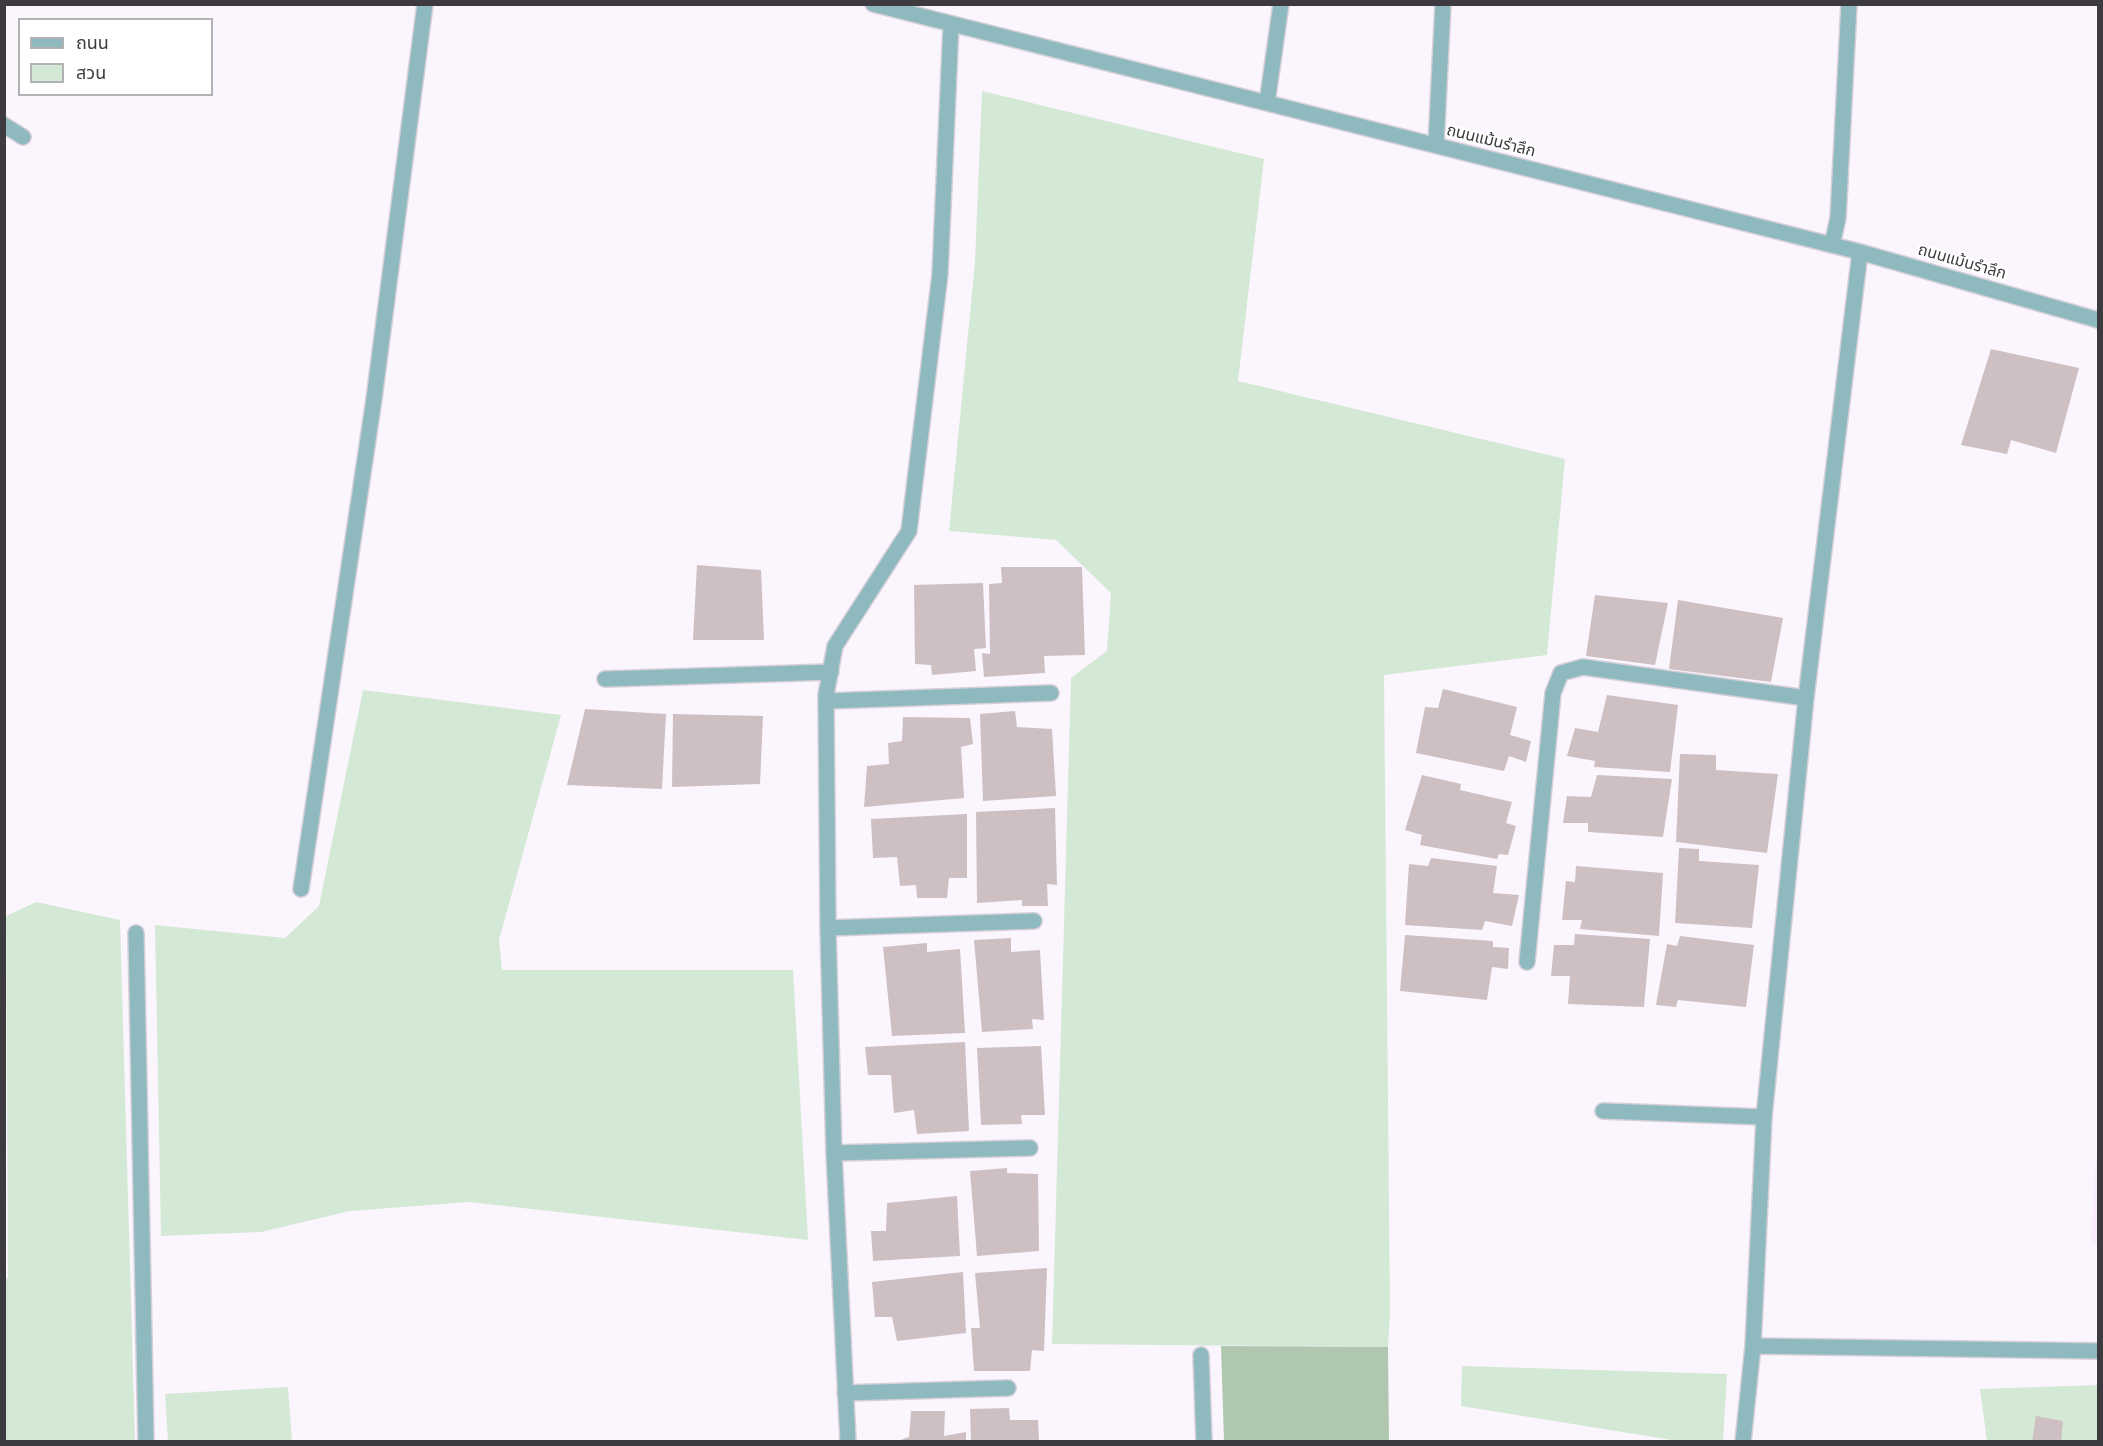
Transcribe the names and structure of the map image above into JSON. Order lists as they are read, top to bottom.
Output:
{
  "streets": {
    "street": ["ถนนแม้นรำลึก"]
  },
  "legend": ["ถนน", "สวน"]
}
